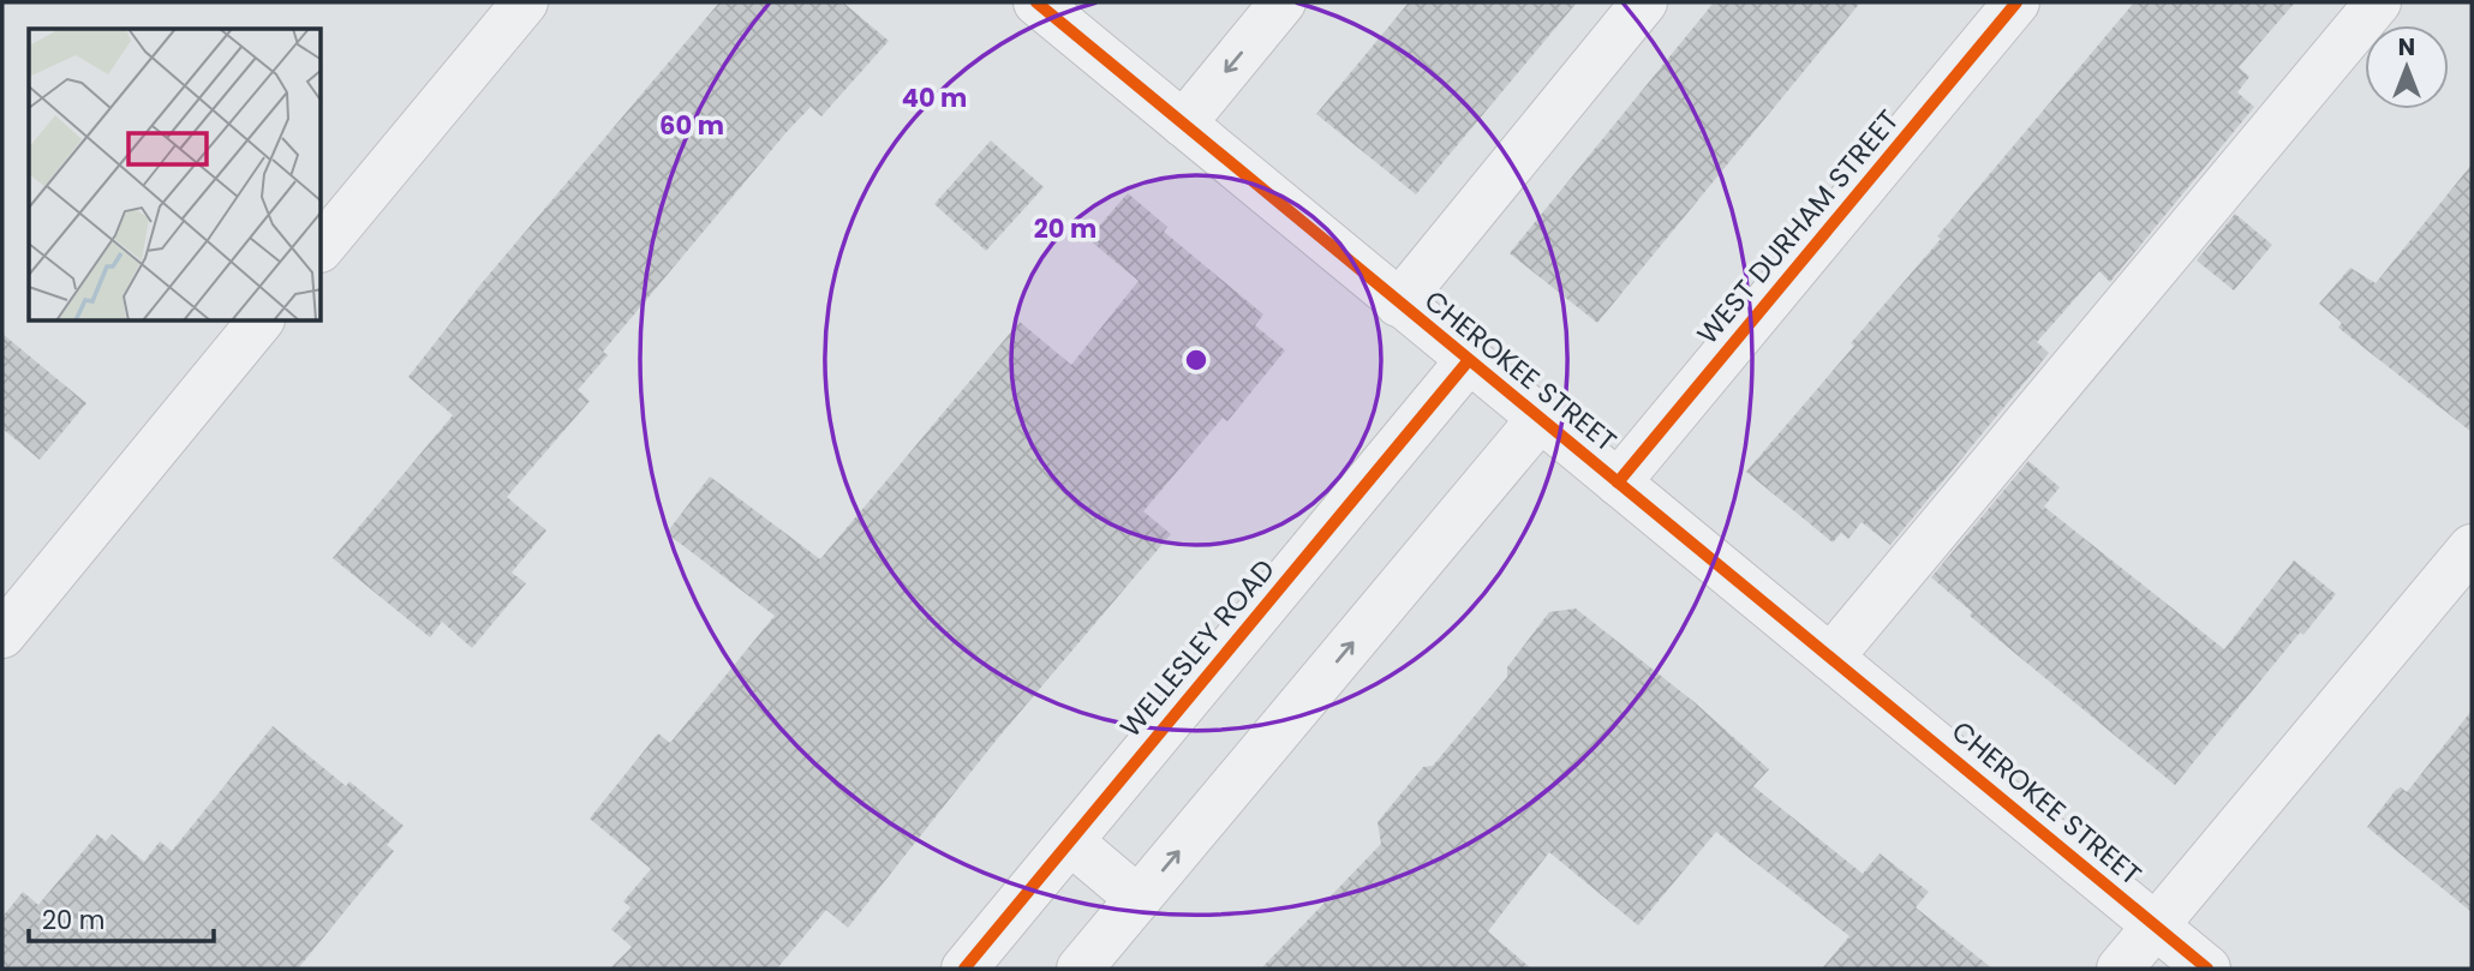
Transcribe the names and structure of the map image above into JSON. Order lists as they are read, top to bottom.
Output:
{
  "streets": {
    "street": ["WEST DURHAM STREET", "CHEROKEE STREET", "WELLESLEY ROAD"]
  },
  "crossings": [
    ["WEST DURHAM STREET", "CHEROKEE STREET"],
    ["CHEROKEE STREET", "WELLESLEY ROAD"]
  ],
  "scale_bar": "20 m",
  "north": "top",
  "rings": ["40 m", "60 m", "20 m"]
}
